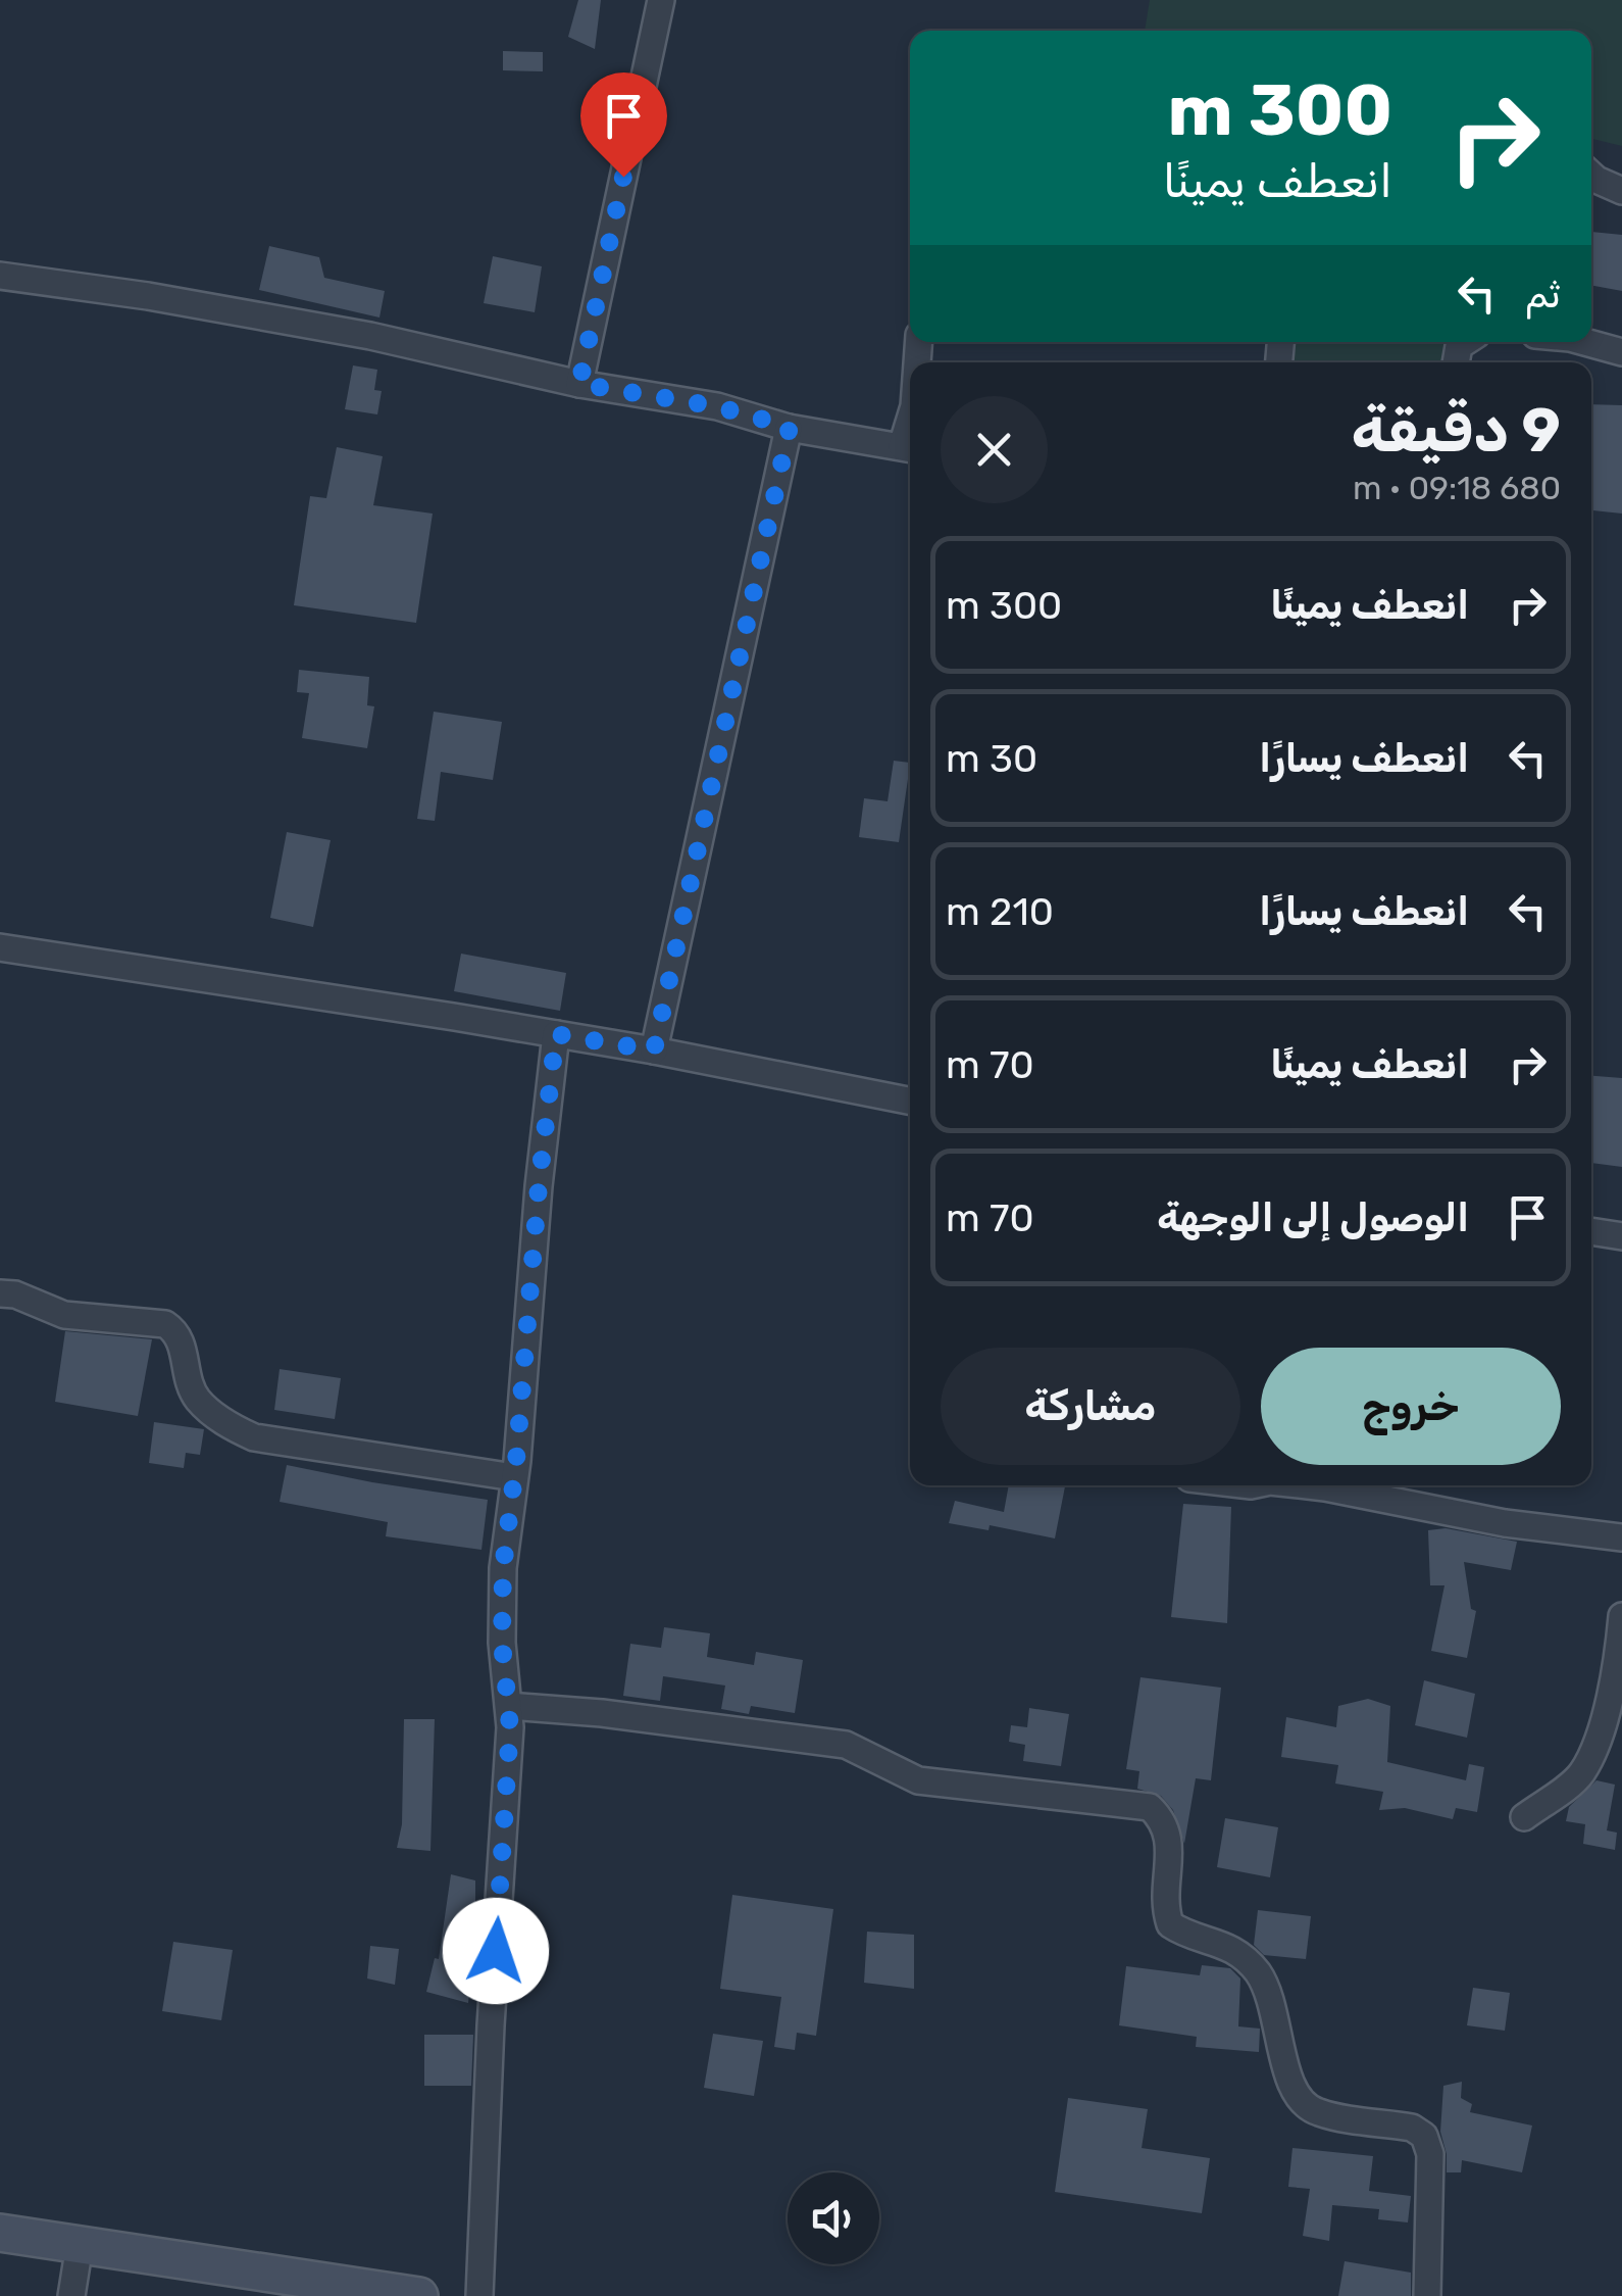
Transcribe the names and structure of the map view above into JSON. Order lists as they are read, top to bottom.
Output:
{
  "page": {
    "turn": ["300 m", "انعطف يمينًا"],
    "then": "ثم",
    "heading": ["9 دقيقة", "680 m · 09:18"],
    "list": [
      {
        "name": "انعطف يمينًا",
        "value": "300 m"
      },
      {
        "name": "انعطف يسارًا",
        "value": "30 m"
      },
      {
        "name": "انعطف يسارًا",
        "value": "210 m"
      },
      {
        "name": "انعطف يمينًا",
        "value": "70 m"
      },
      {
        "name": "الوصول إلى الوجهة",
        "value": "70 m"
      }
    ],
    "buttons": ["خروج", "مشاركة"]
  }
}
